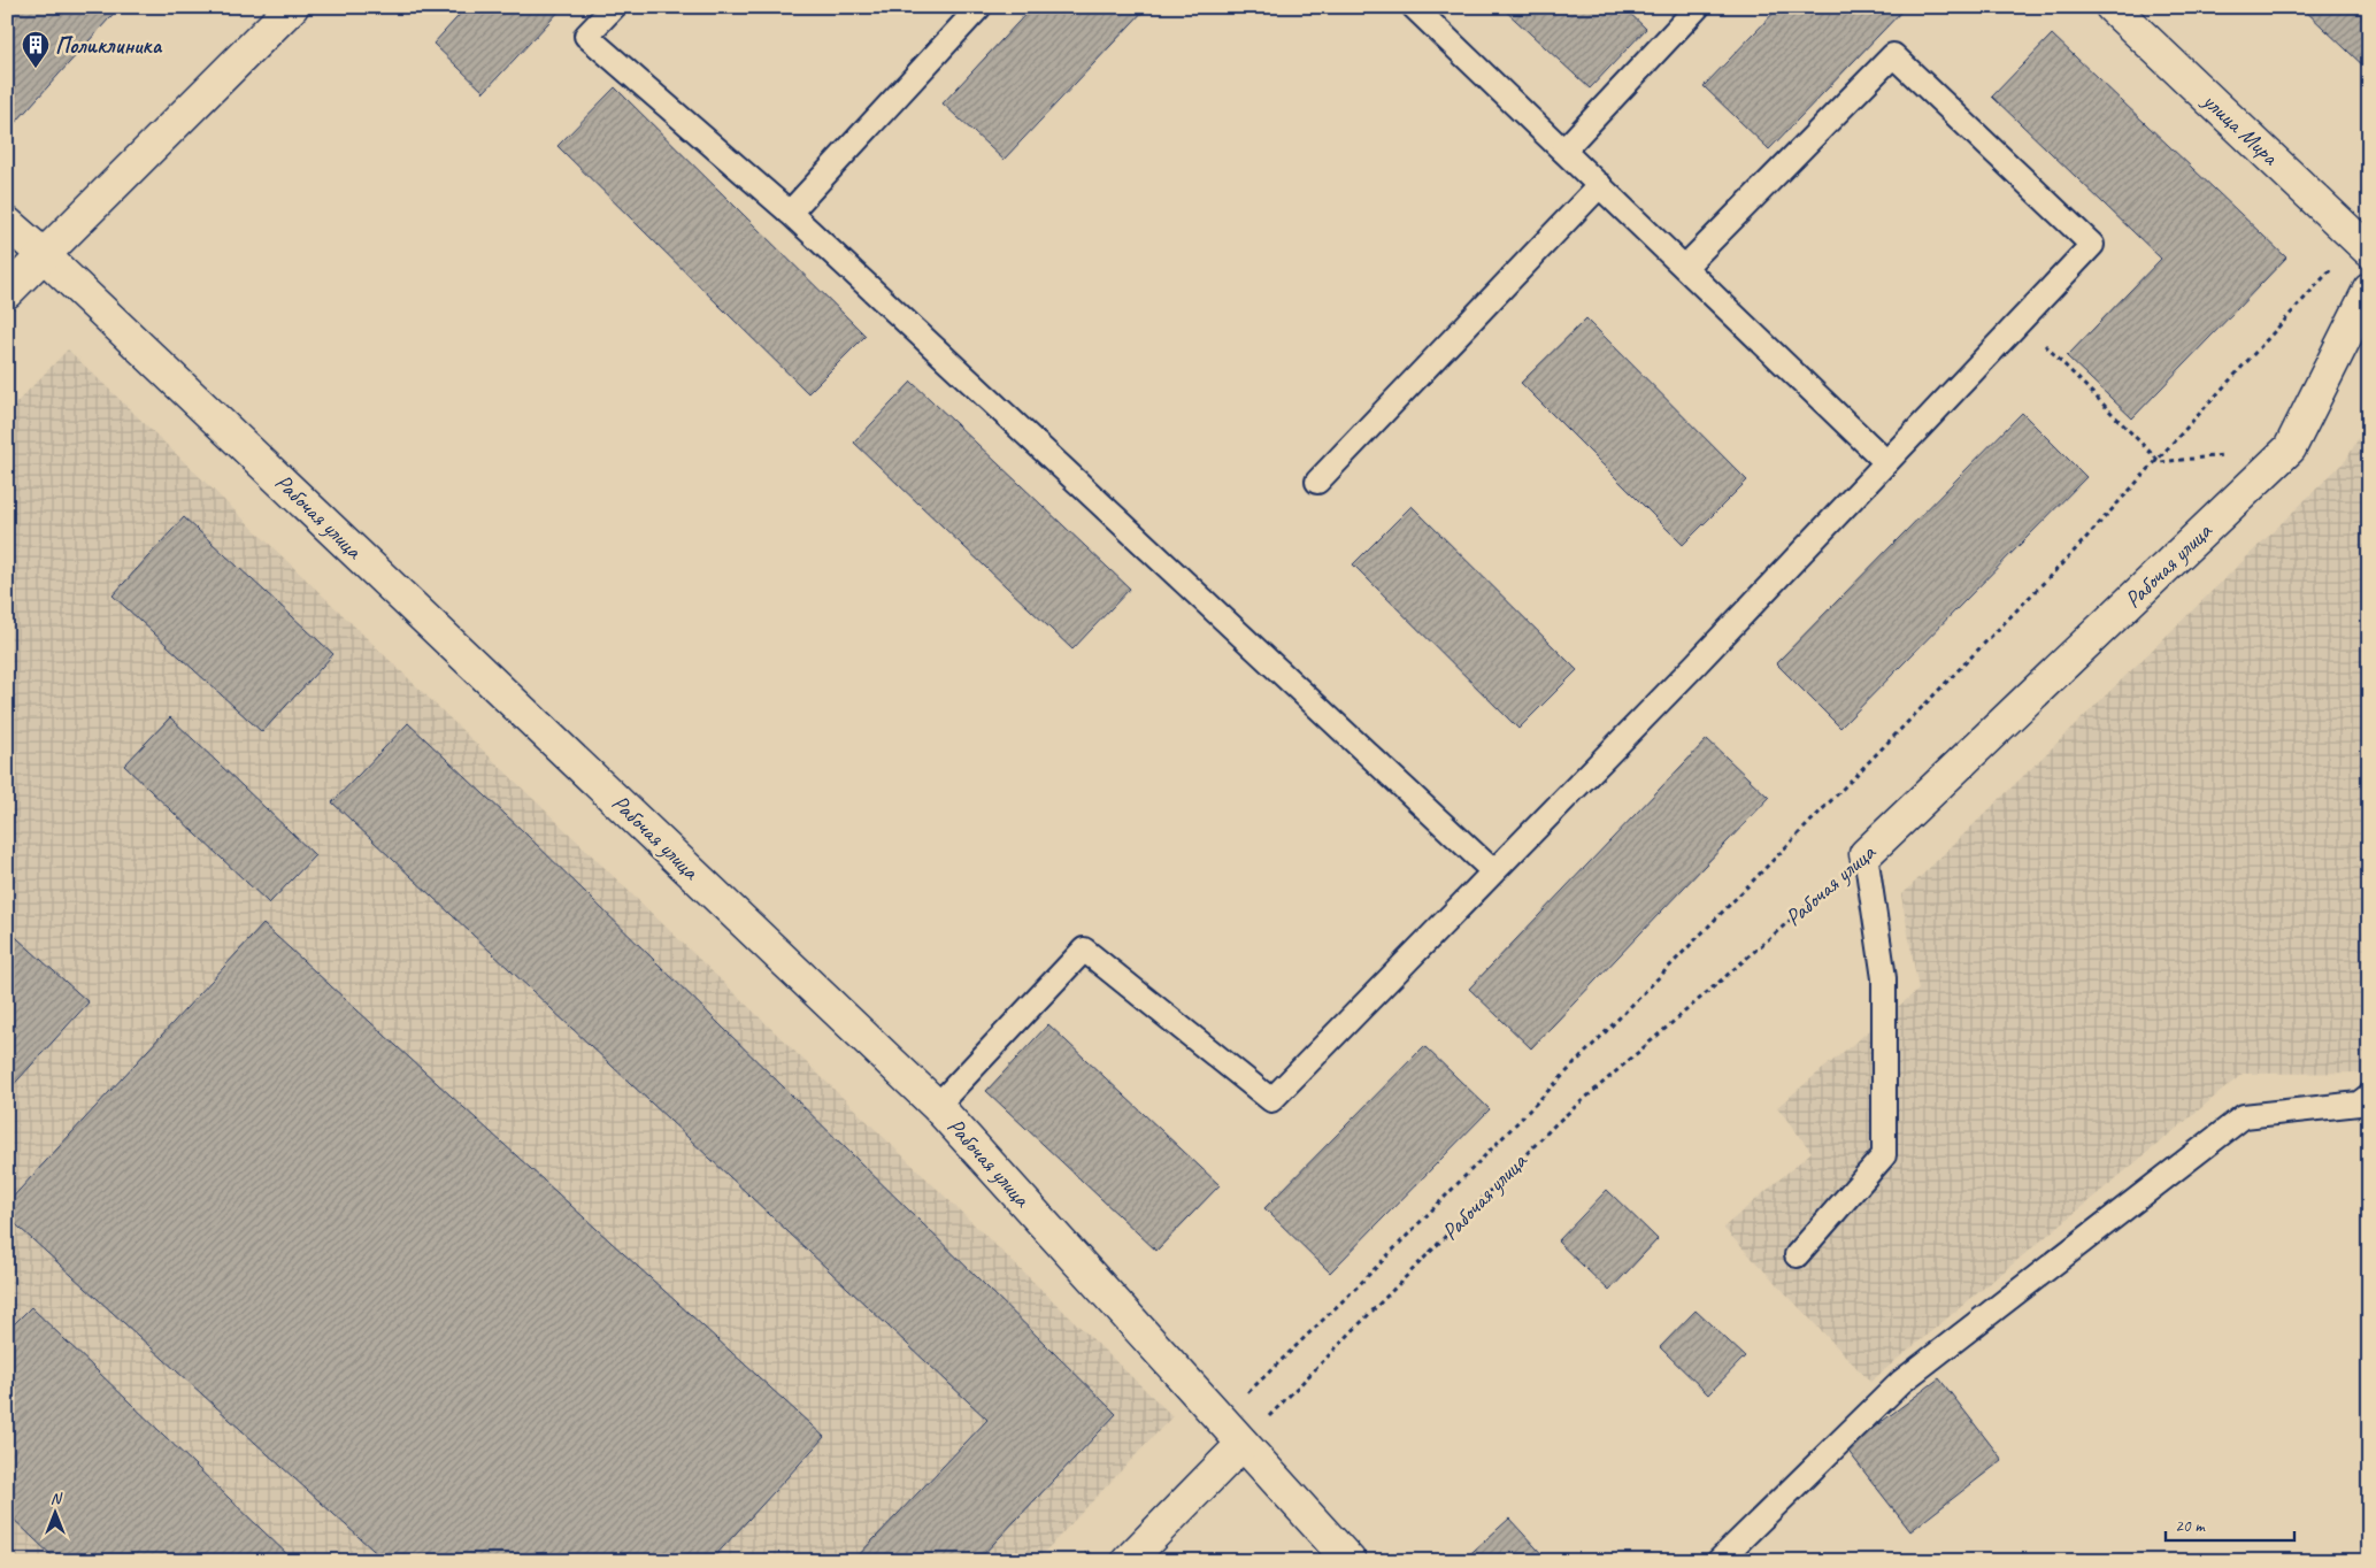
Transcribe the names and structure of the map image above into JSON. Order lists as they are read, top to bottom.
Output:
{
  "streets": {
    "street": ["улица Мира", "Рабочая улица"]
  },
  "places": {
    "building": ["Поликлиника"]
  },
  "scale_bar": "20 m",
  "north": "top"
}
